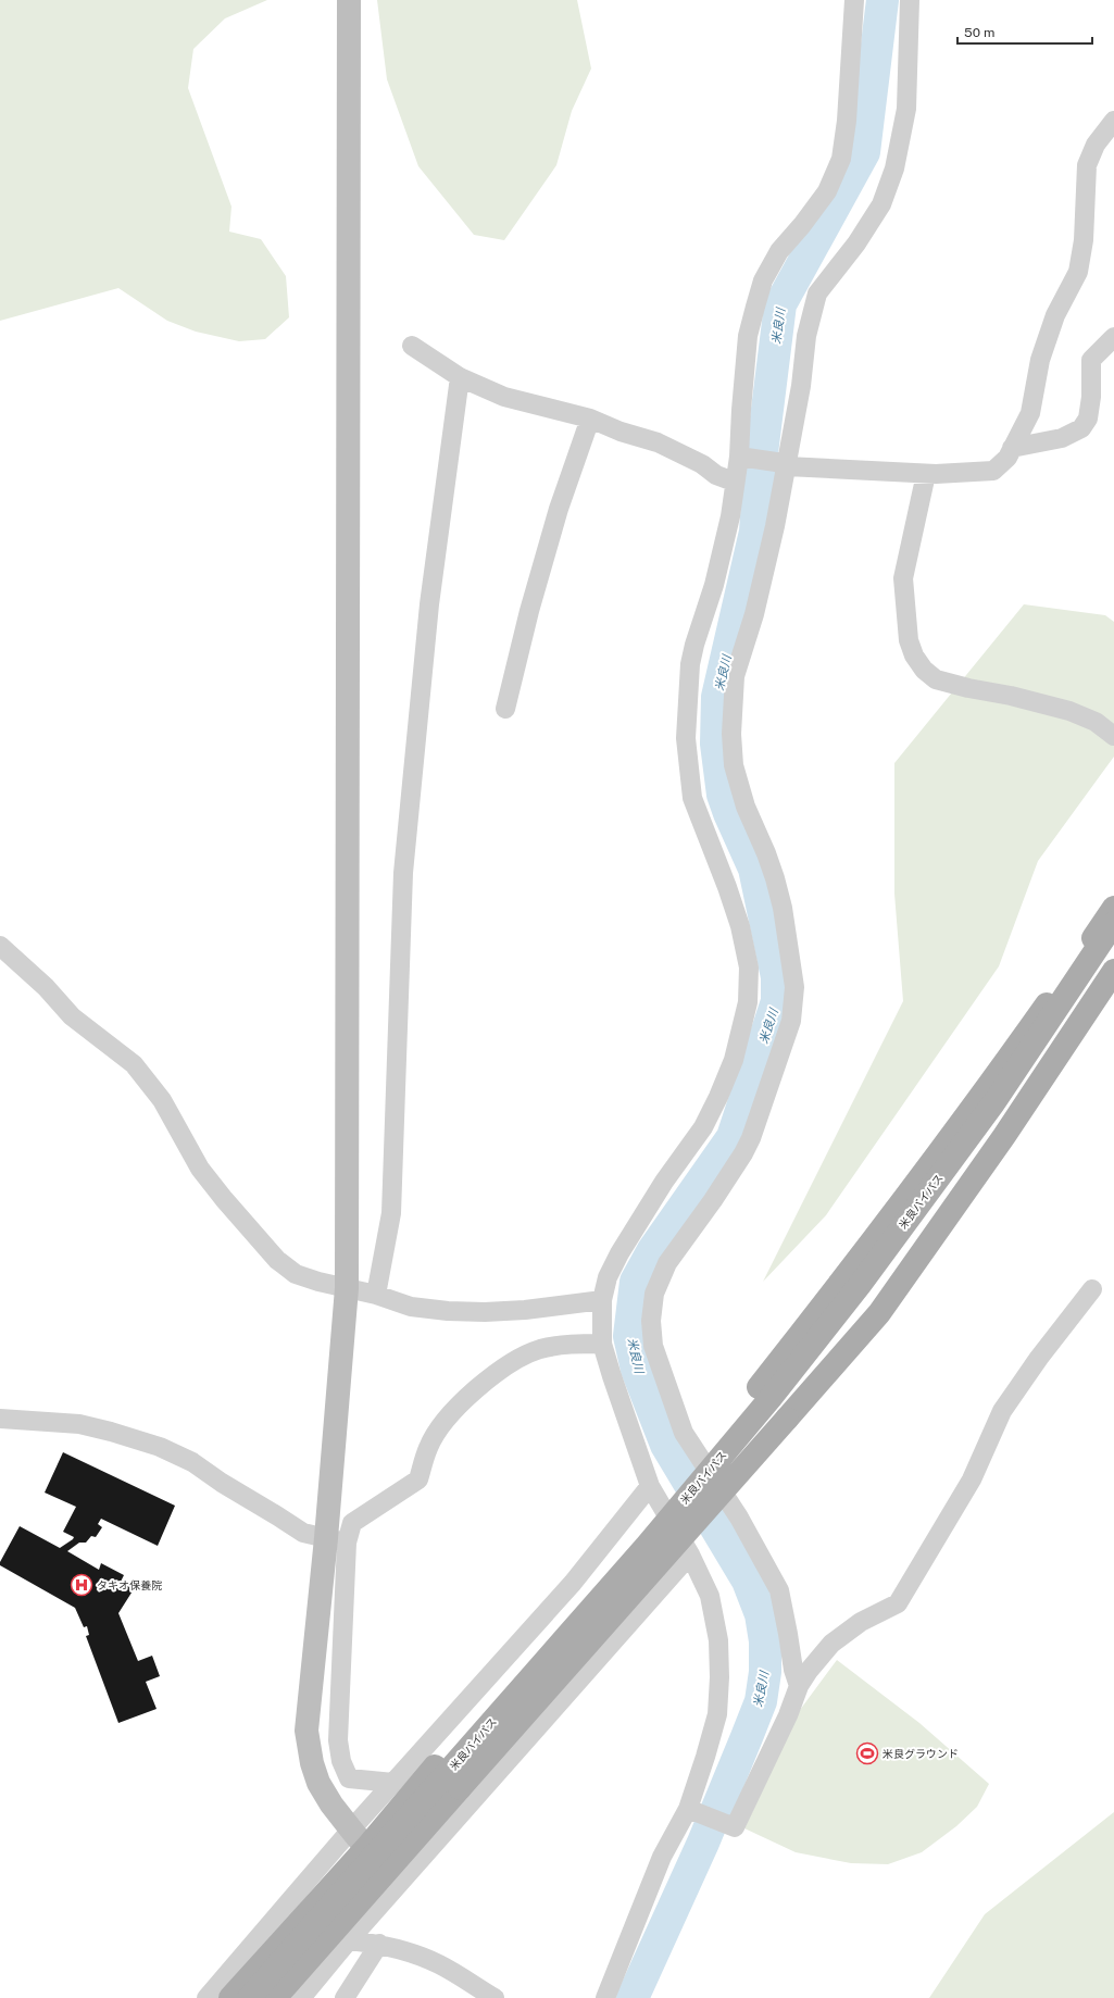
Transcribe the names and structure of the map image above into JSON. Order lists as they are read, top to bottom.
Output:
{
  "streets": {
    "main road": ["米良バイパス"]
  },
  "water": ["米良川"],
  "places": {
    "hospital": ["タキオ保養院"],
    "sports": ["米良グラウンド"]
  },
  "scale_bar": "50 m"
}
